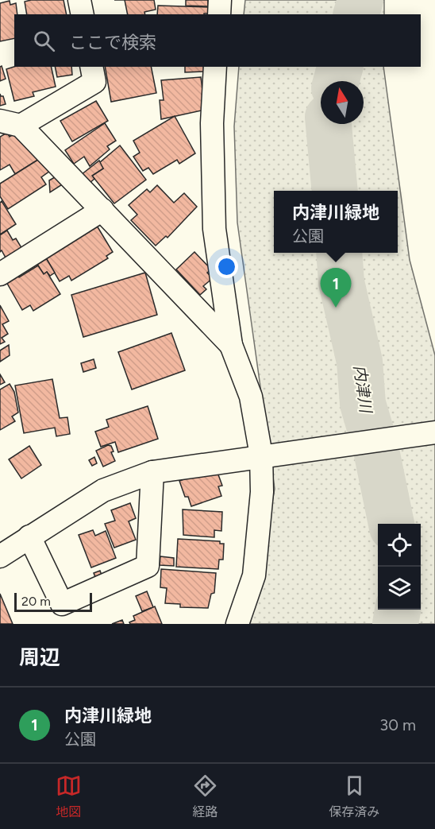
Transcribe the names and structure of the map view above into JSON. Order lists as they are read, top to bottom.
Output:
{
  "water": ["内津川"],
  "scale_bar": "20 m",
  "north": "top",
  "page": {
    "search": "ここで検索",
    "popup": ["内津川緑地", "公園"],
    "pins": "1",
    "scale": "20 m",
    "heading": "周辺",
    "list": [
      {
        "mark": "1",
        "name": "内津川緑地",
        "note": "公園",
        "value": "30 m"
      }
    ],
    "nav": ["地図", "経路", "保存済み"]
  }
}
